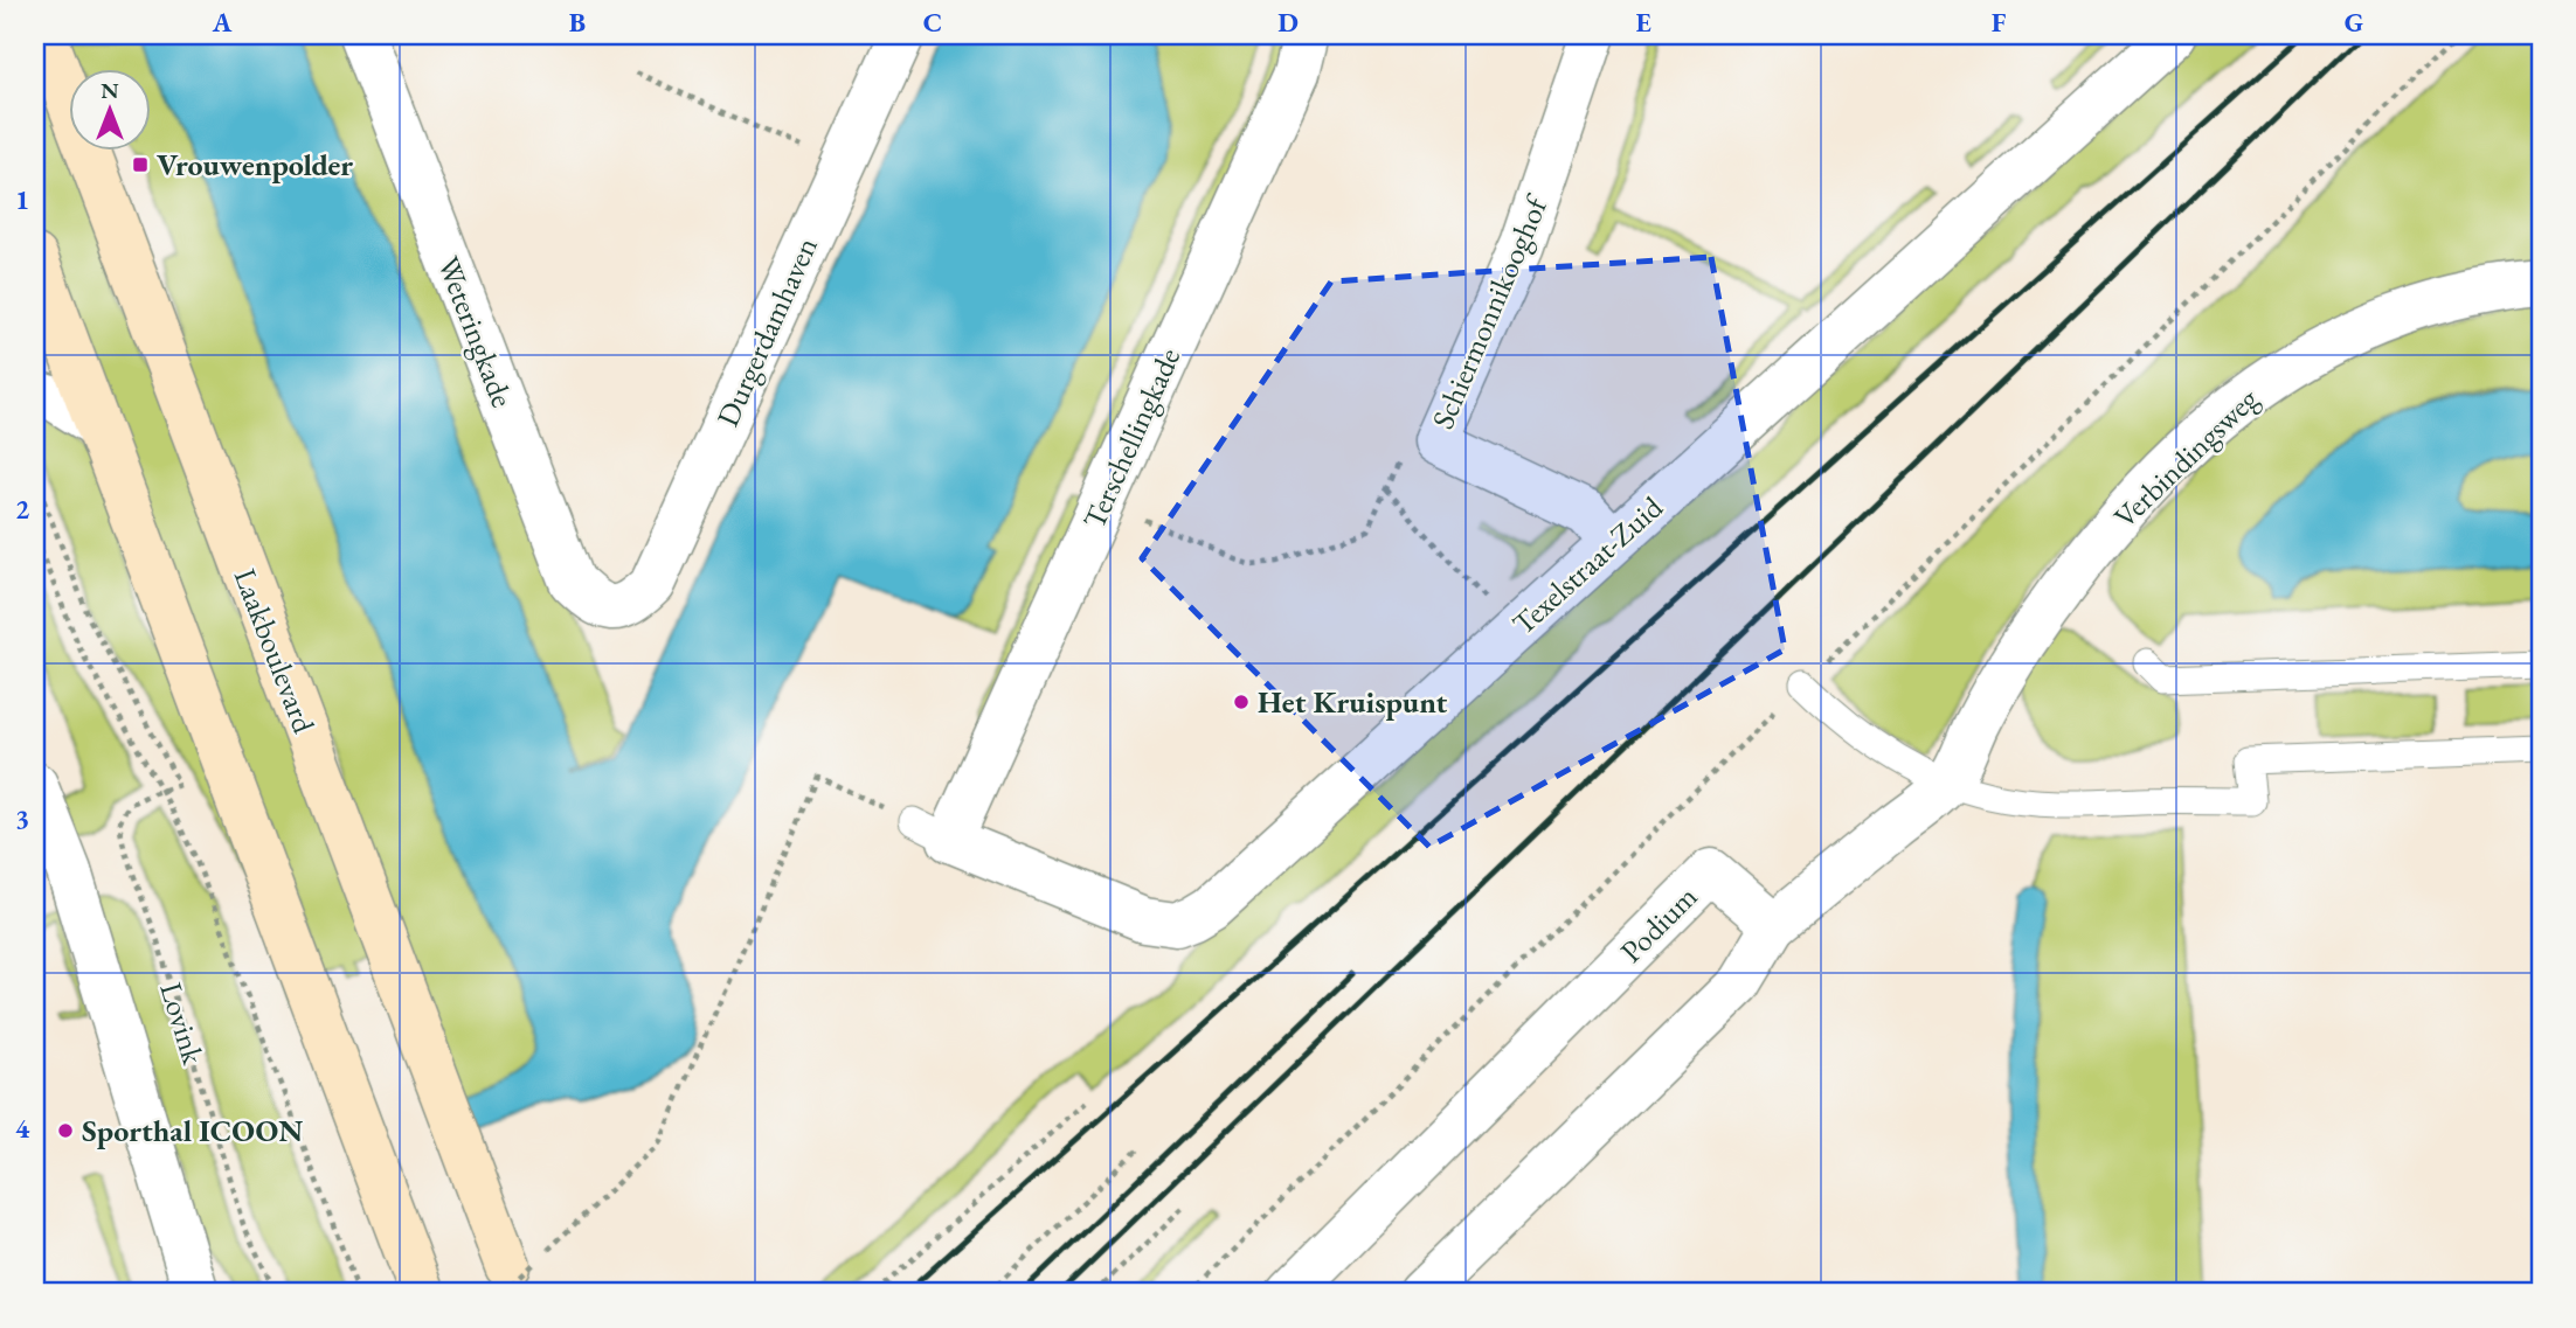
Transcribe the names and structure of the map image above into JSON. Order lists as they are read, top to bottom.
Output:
{
  "streets": {
    "main road": ["Laakboulevard"],
    "street": [
      "Schiermonnikooghof",
      "Weteringkade",
      "Durgerdamhaven",
      "Terschellingkade",
      "Verbindingsweg",
      "Texelstraat-Zuid",
      "Podium"
    ],
    "path": ["Lovink"]
  },
  "crossings": [
    ["Schiermonnikooghof", "Texelstraat-Zuid"],
    ["Weteringkade", "Durgerdamhaven"],
    ["Terschellingkade", "Texelstraat-Zuid"]
  ],
  "places": {
    "transit": ["Vrouwenpolder"],
    "other": ["Het Kruispunt", "Sporthal ICOON"]
  },
  "north": "top",
  "grid": {
    "columns": [
      "A",
      "B",
      "C",
      "D",
      "E",
      "F",
      "G"
    ],
    "rows": [
      "1",
      "2",
      "3",
      "4"
    ]
  }
}
